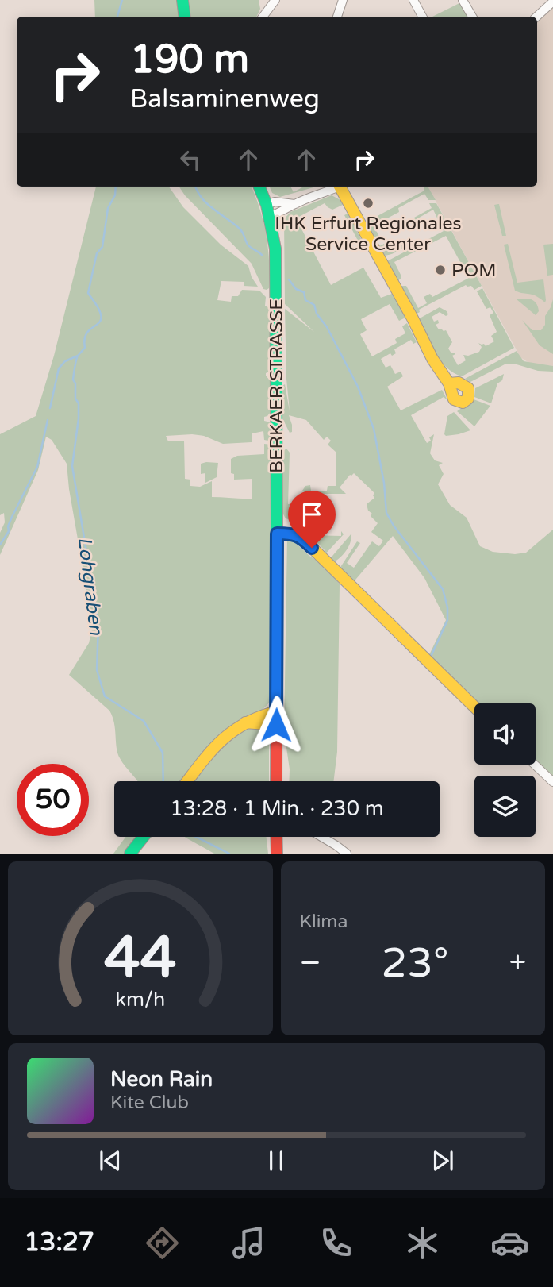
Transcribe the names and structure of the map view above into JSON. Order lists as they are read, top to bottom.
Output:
{
  "streets": {
    "street": ["BERKAER STRASSE"]
  },
  "water": ["Lohgraben"],
  "places": ["IHK Erfurt Regionales Service Center", "POM"],
  "page": {
    "turn": ["190 m", "Balsaminenweg"],
    "limit": "50",
    "trip": "13:28 · 1 Min. · 230 m",
    "tile": "Klima",
    "heat": ["−", "23°", "+"],
    "song": ["Neon Rain", "Kite Club"],
    "tabs": "13:27",
    "gauge": ["44", "km/h"]
  }
}
